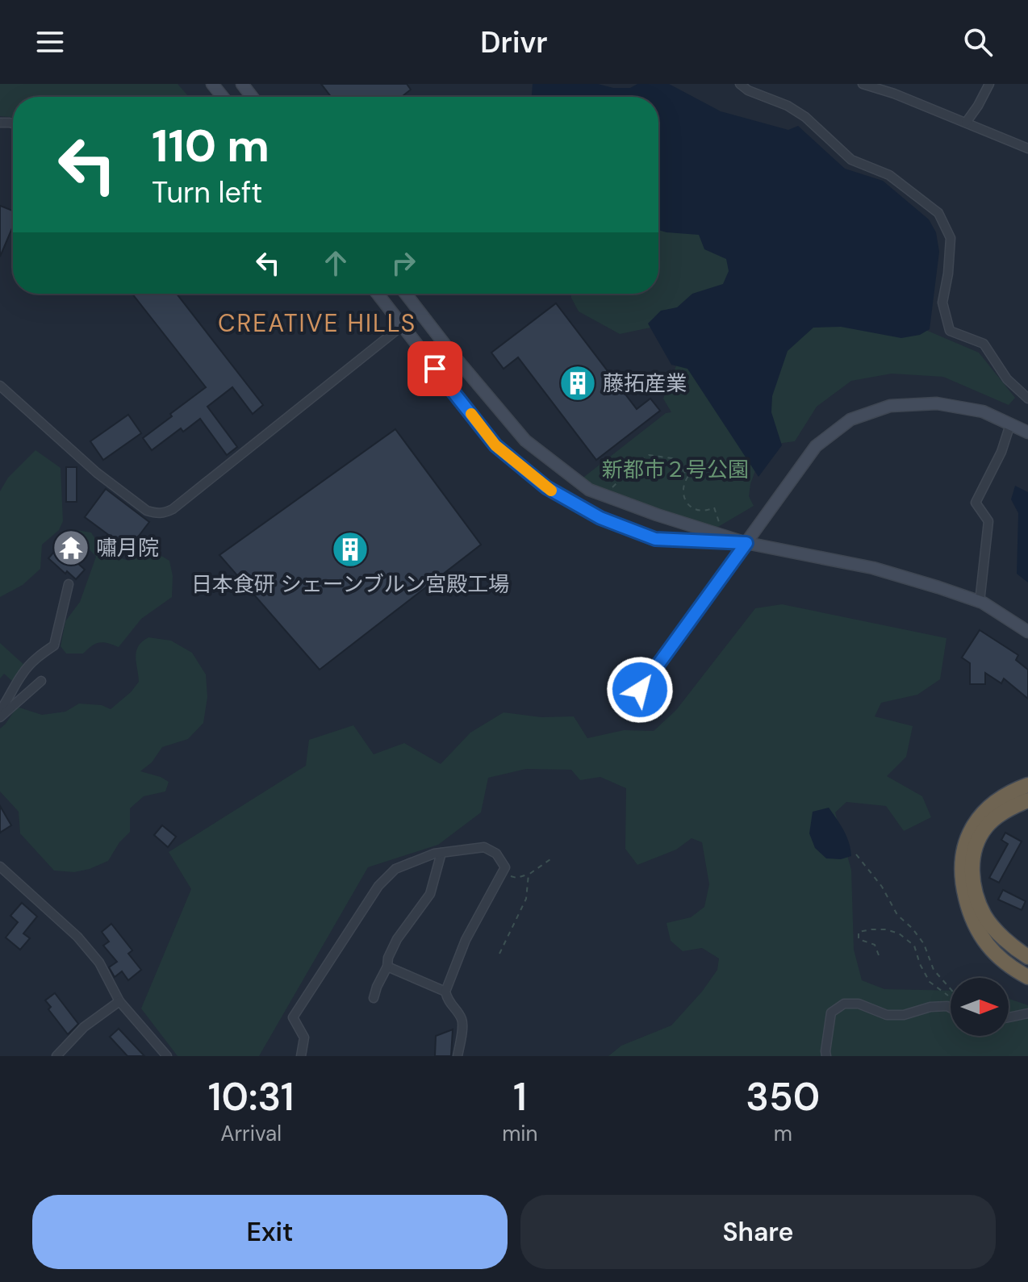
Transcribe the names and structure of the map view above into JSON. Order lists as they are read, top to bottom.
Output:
{
  "districts": ["CREATIVE HILLS"],
  "parks": ["新都市２号公園"],
  "places": {
    "building": ["藤拓産業", "日本食研 シェーンブルン宮殿工場"],
    "temple": ["嘯月院"]
  },
  "north": "right",
  "page": {
    "header": "Drivr",
    "turn": ["110 m", "Turn left"],
    "eta": [
      "10:31",
      "Arrival",
      "1",
      "min",
      "350",
      "m"
    ],
    "buttons": ["Exit", "Share"]
  }
}
